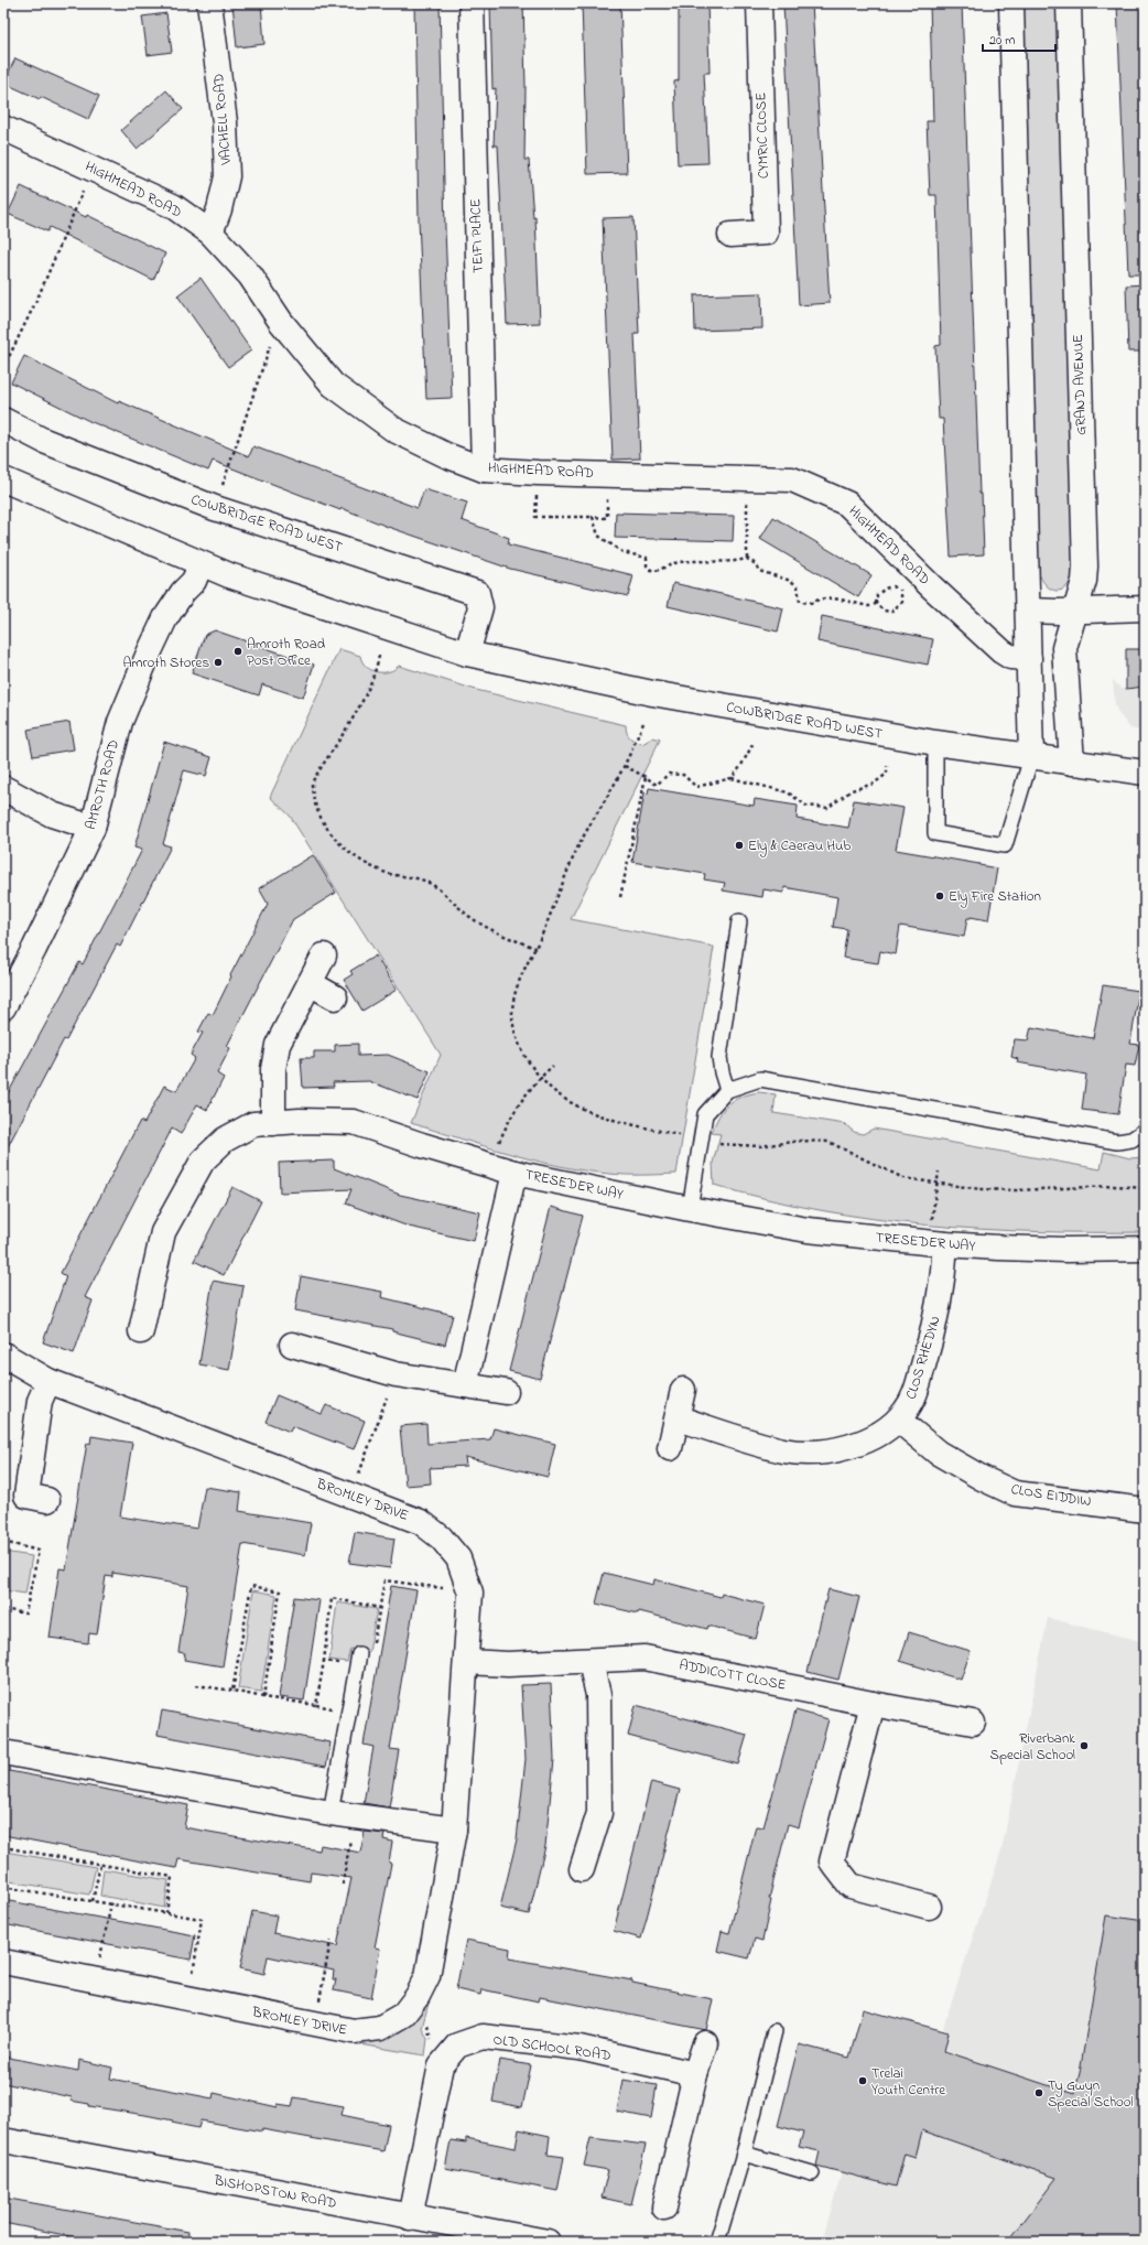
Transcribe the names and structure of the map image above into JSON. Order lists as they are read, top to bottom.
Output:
{
  "streets": {
    "main road": [
      "VACHELL ROAD",
      "CYMRIC CLOSE",
      "HIGHMEAD ROAD",
      "TEIFI PLACE",
      "GRAND AVENUE",
      "COWBRIDGE ROAD WEST",
      "AMROTH ROAD",
      "TRESEDER WAY",
      "CLOS RHEDYN",
      "CLOS EIDDIW",
      "BROMLEY DRIVE",
      "ADDICOTT CLOSE",
      "OLD SCHOOL ROAD",
      "BISHOPSTON ROAD"
    ]
  },
  "crossings": [
    ["VACHELL ROAD", "HIGHMEAD ROAD"],
    ["HIGHMEAD ROAD", "TEIFI PLACE"],
    ["GRAND AVENUE", "COWBRIDGE ROAD WEST"],
    ["COWBRIDGE ROAD WEST", "AMROTH ROAD"],
    ["TRESEDER WAY", "CLOS RHEDYN"],
    ["CLOS RHEDYN", "CLOS EIDDIW"],
    ["BROMLEY DRIVE", "ADDICOTT CLOSE"]
  ],
  "places": [
    "Amroth Road Post Office",
    "Amroth Stores",
    "Ely & Caerau Hub",
    "Ely Fire Station",
    "Riverbank Special School",
    "Trelai Youth Centre",
    "Ty Gwyn Special School"
  ],
  "scale_bar": "20 m"
}
